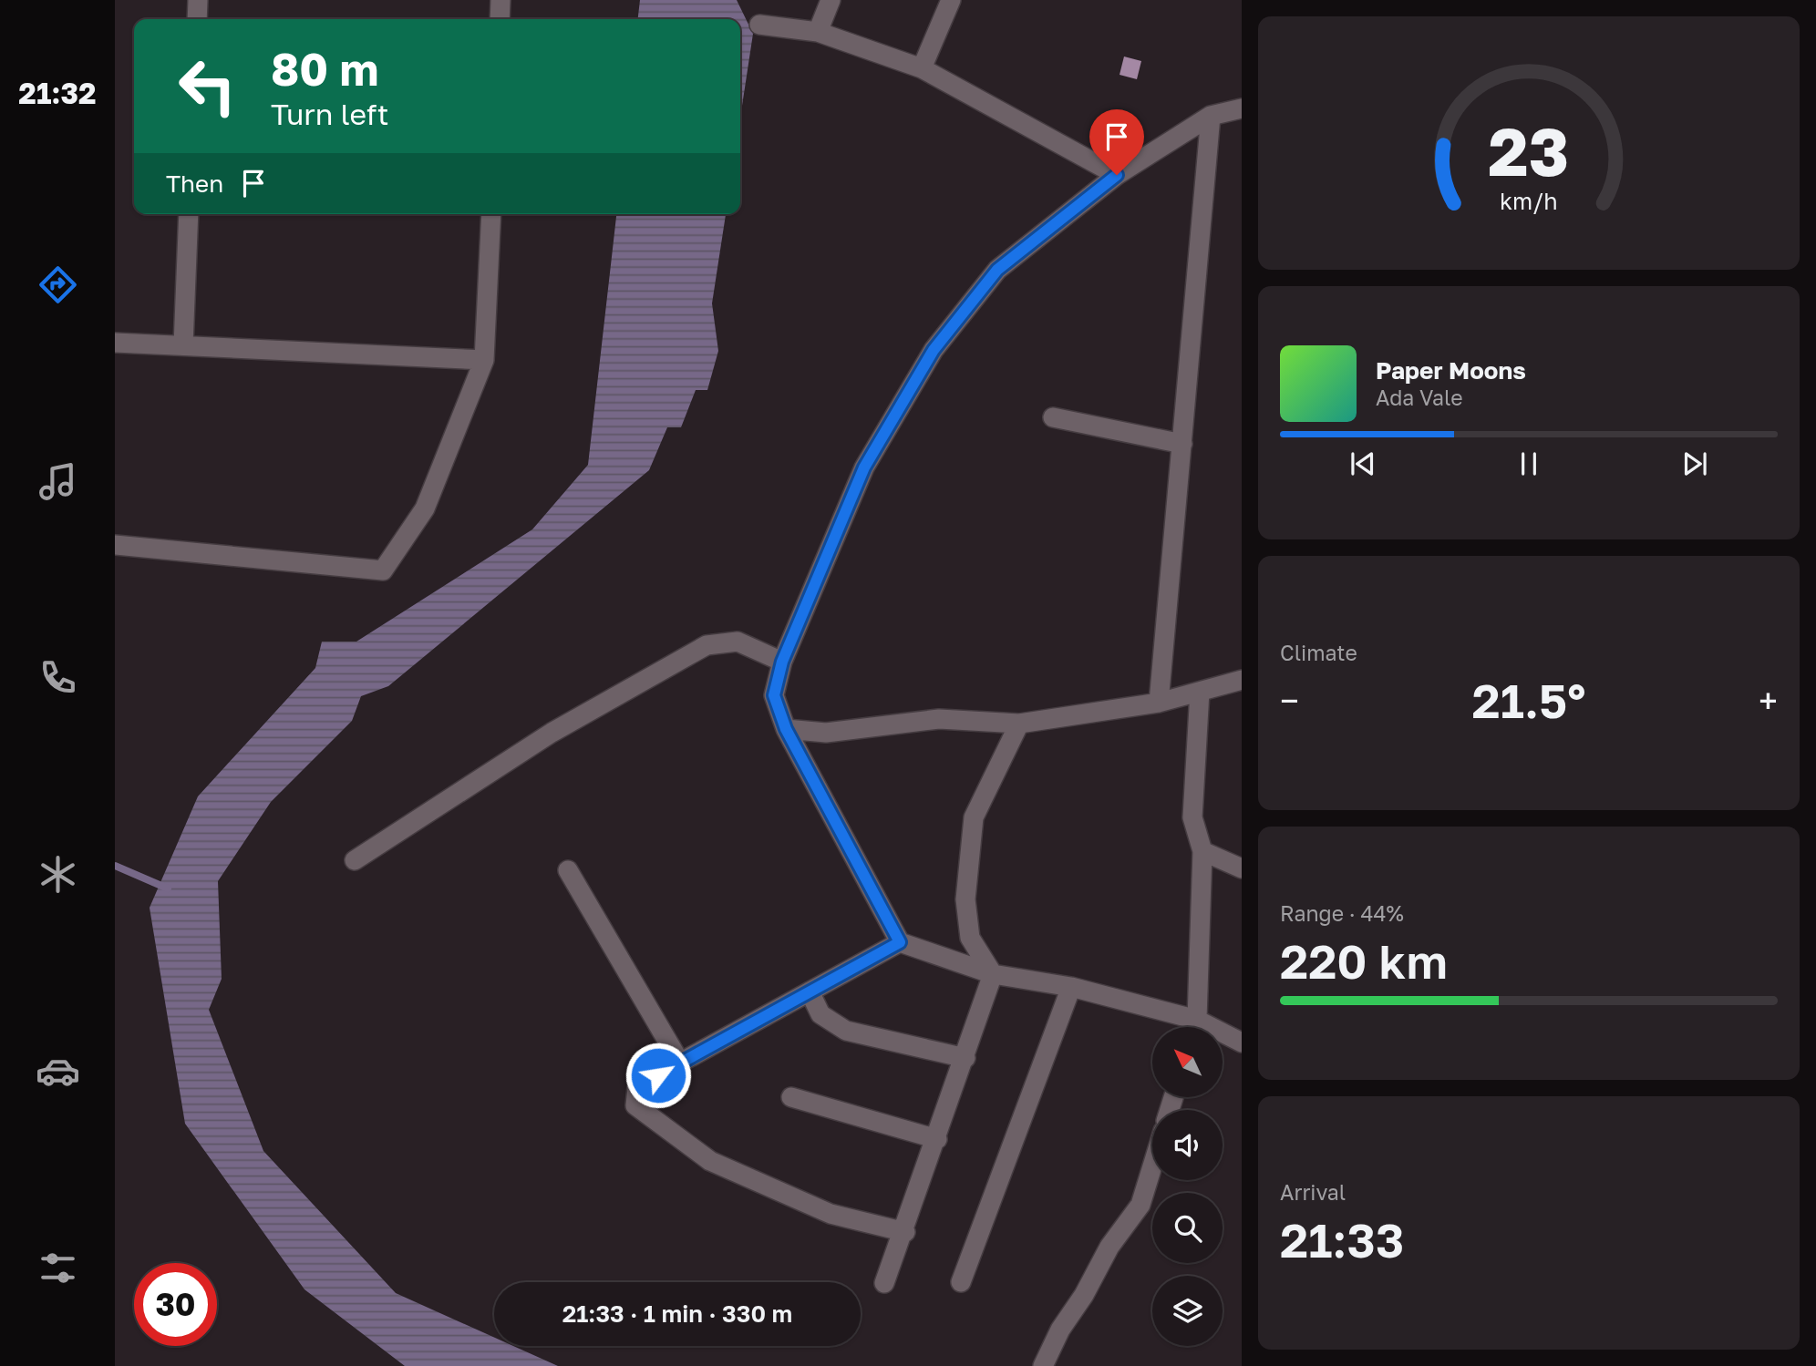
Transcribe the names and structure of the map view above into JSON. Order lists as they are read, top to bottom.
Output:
{
  "north": "top left",
  "page": {
    "tabs": "21:32",
    "turn": ["80 m", "Turn left"],
    "then": "Then",
    "song": ["Paper Moons", "Ada Vale"],
    "tile": [
      "Climate",
      ["Range · 44%", "220 km"],
      ["Arrival", "21:33"]
    ],
    "heat": ["−", "21.5°", "+"],
    "limit": "30",
    "trip": "21:33 · 1 min · 330 m",
    "gauge": ["23", "km/h"]
  }
}
